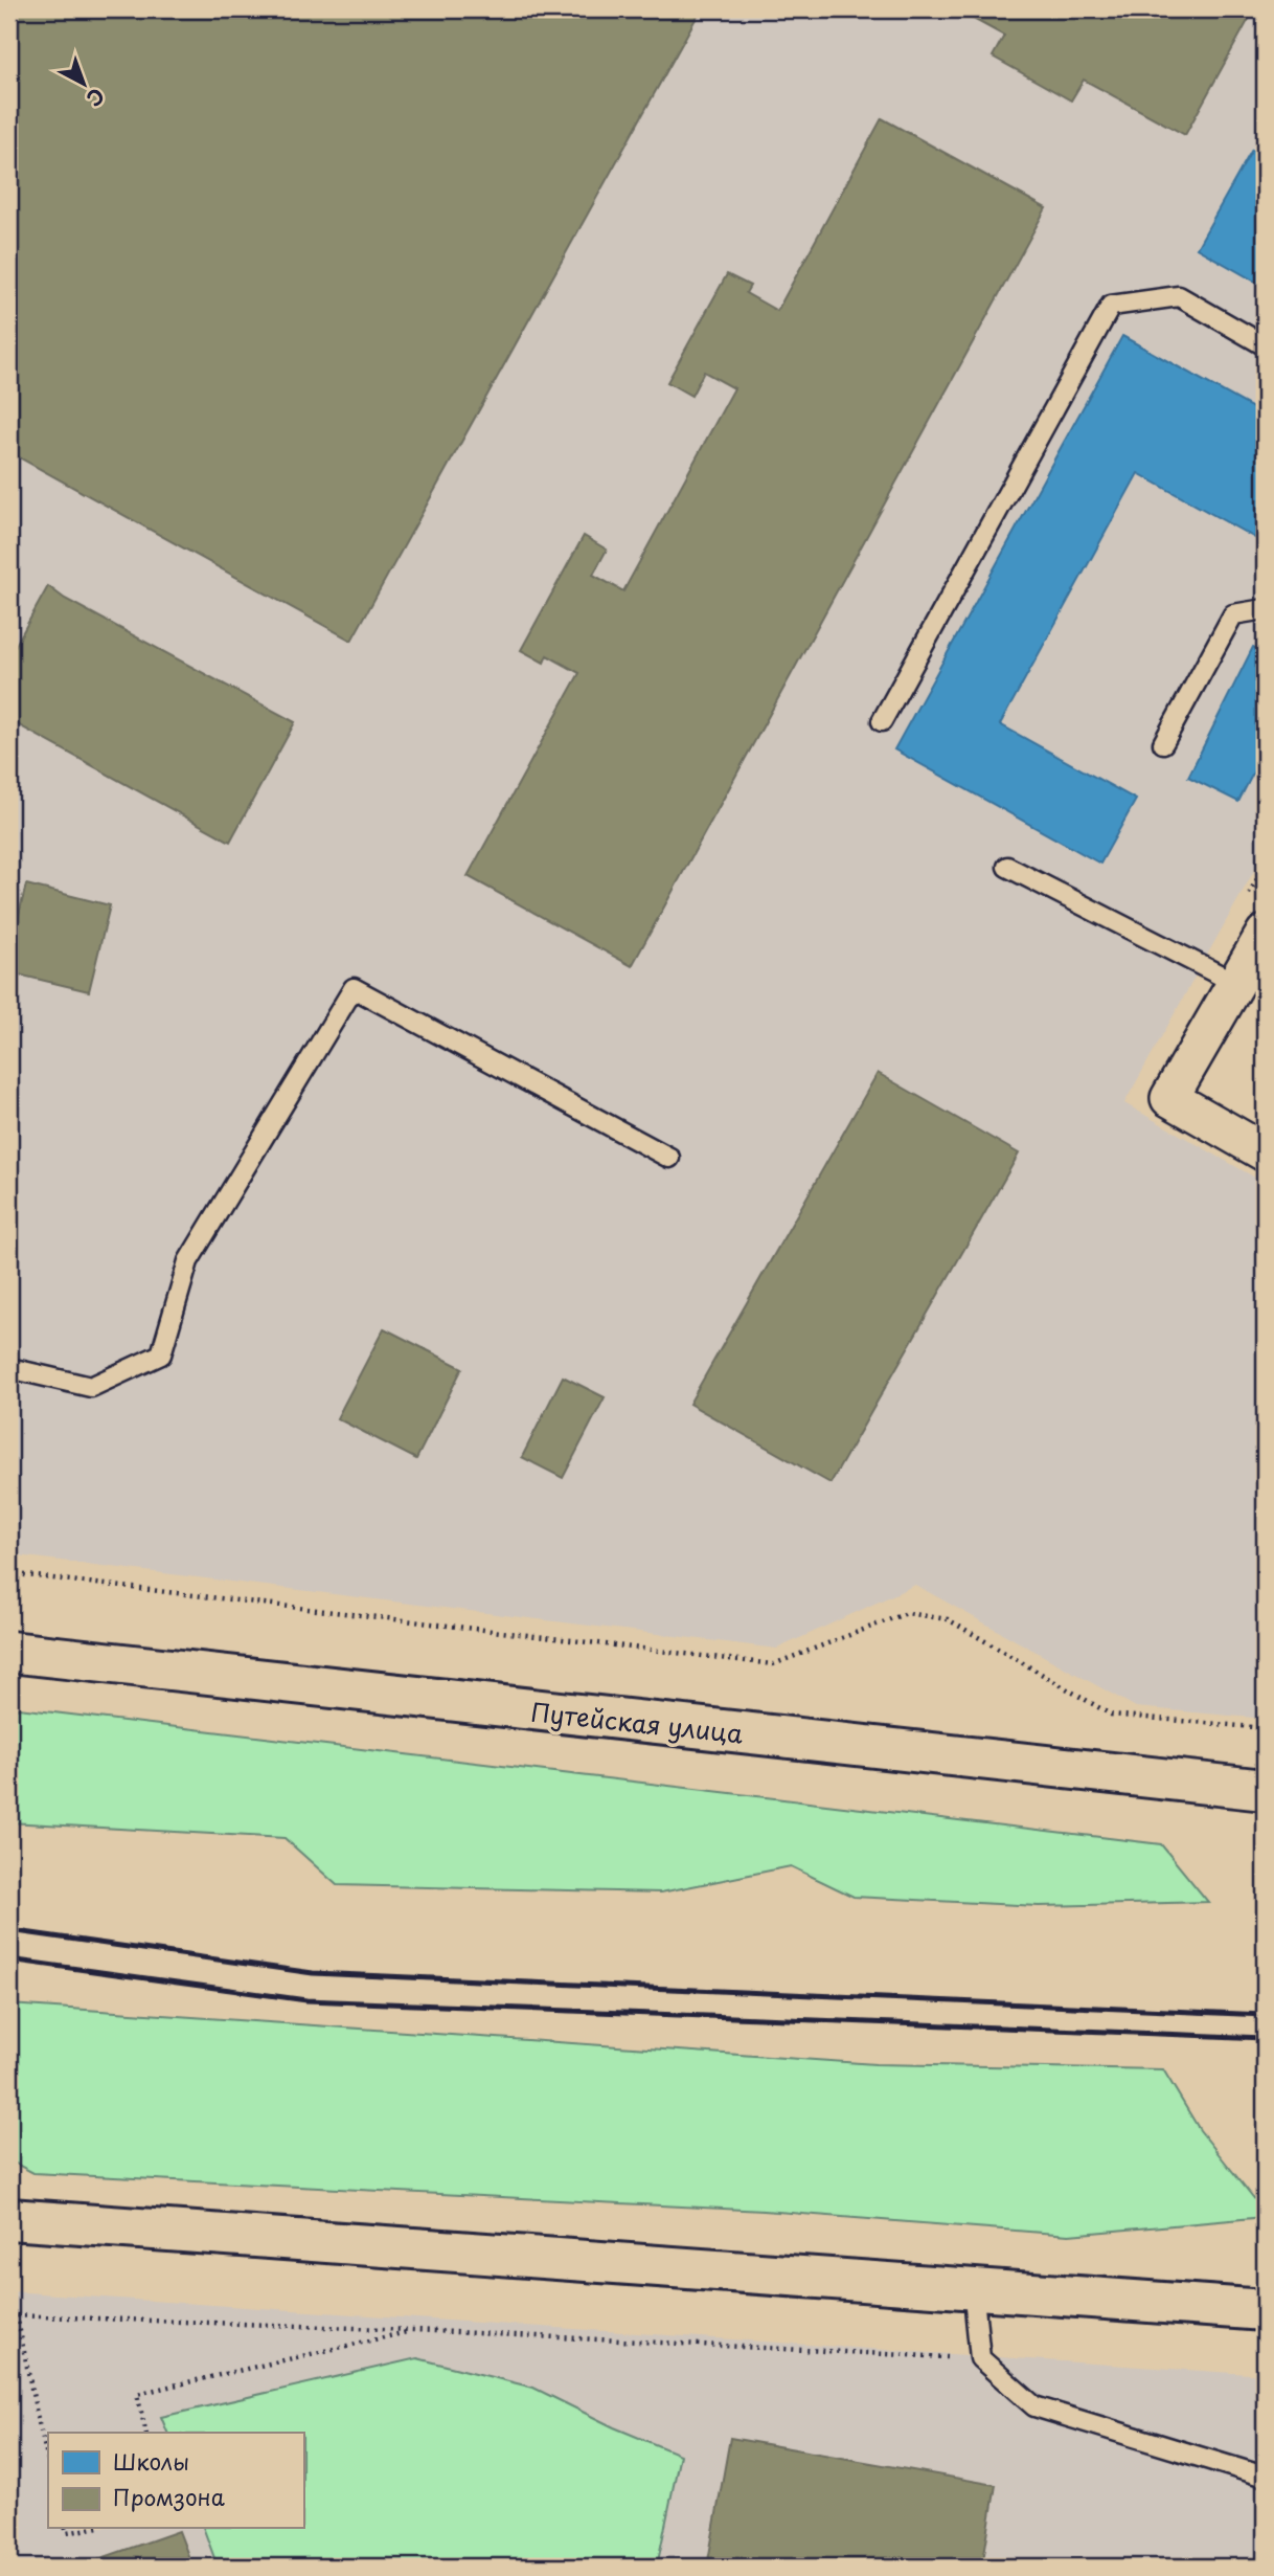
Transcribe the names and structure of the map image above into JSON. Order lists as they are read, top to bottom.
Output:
{
  "streets": {
    "main road": ["Путейская улица"]
  },
  "legend": ["Школы", "Промзона"],
  "north": "bottom right"
}
